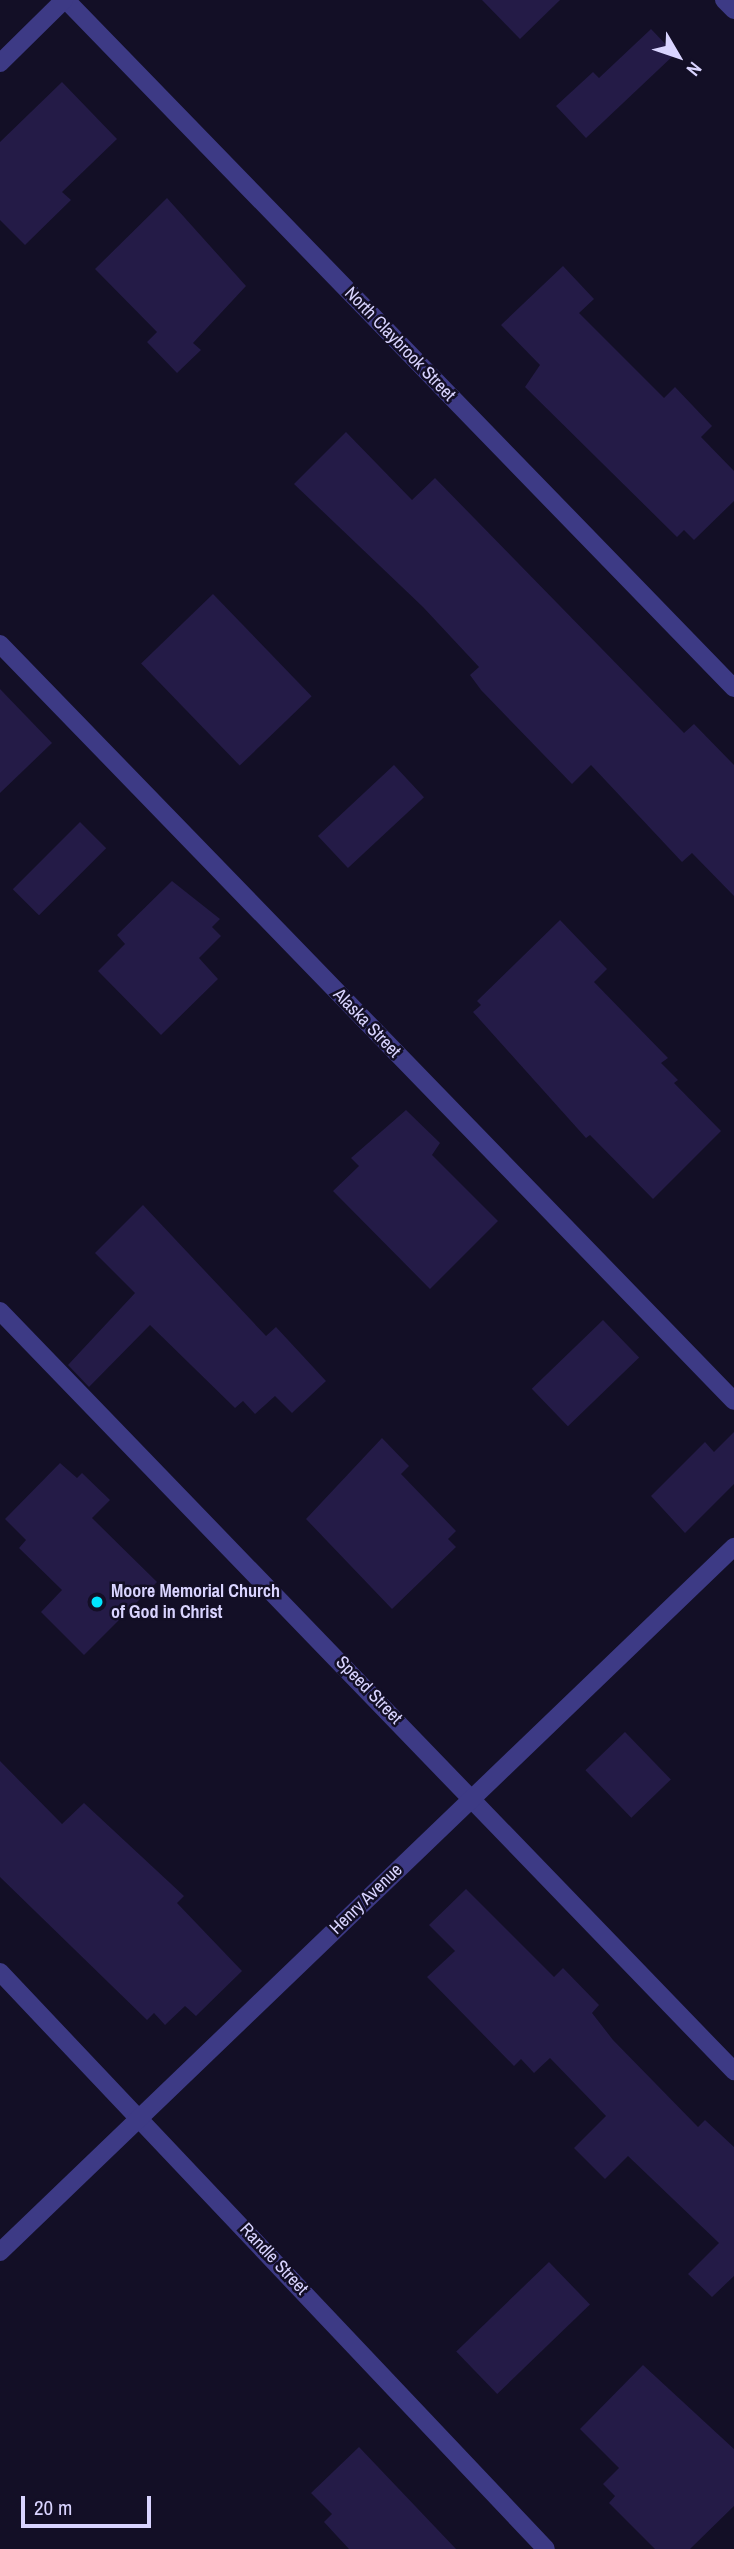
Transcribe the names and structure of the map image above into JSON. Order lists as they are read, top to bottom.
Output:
{
  "streets": {
    "street": [
      "North Claybrook Street",
      "Alaska Street",
      "Speed Street",
      "Henry Avenue",
      "Randle Street"
    ]
  },
  "crossings": [
    ["Speed Street", "Henry Avenue"],
    ["Henry Avenue", "Randle Street"]
  ],
  "places": ["Moore Memorial Church of God in Christ"],
  "scale_bar": "20 m",
  "north": "bottom right"
}
